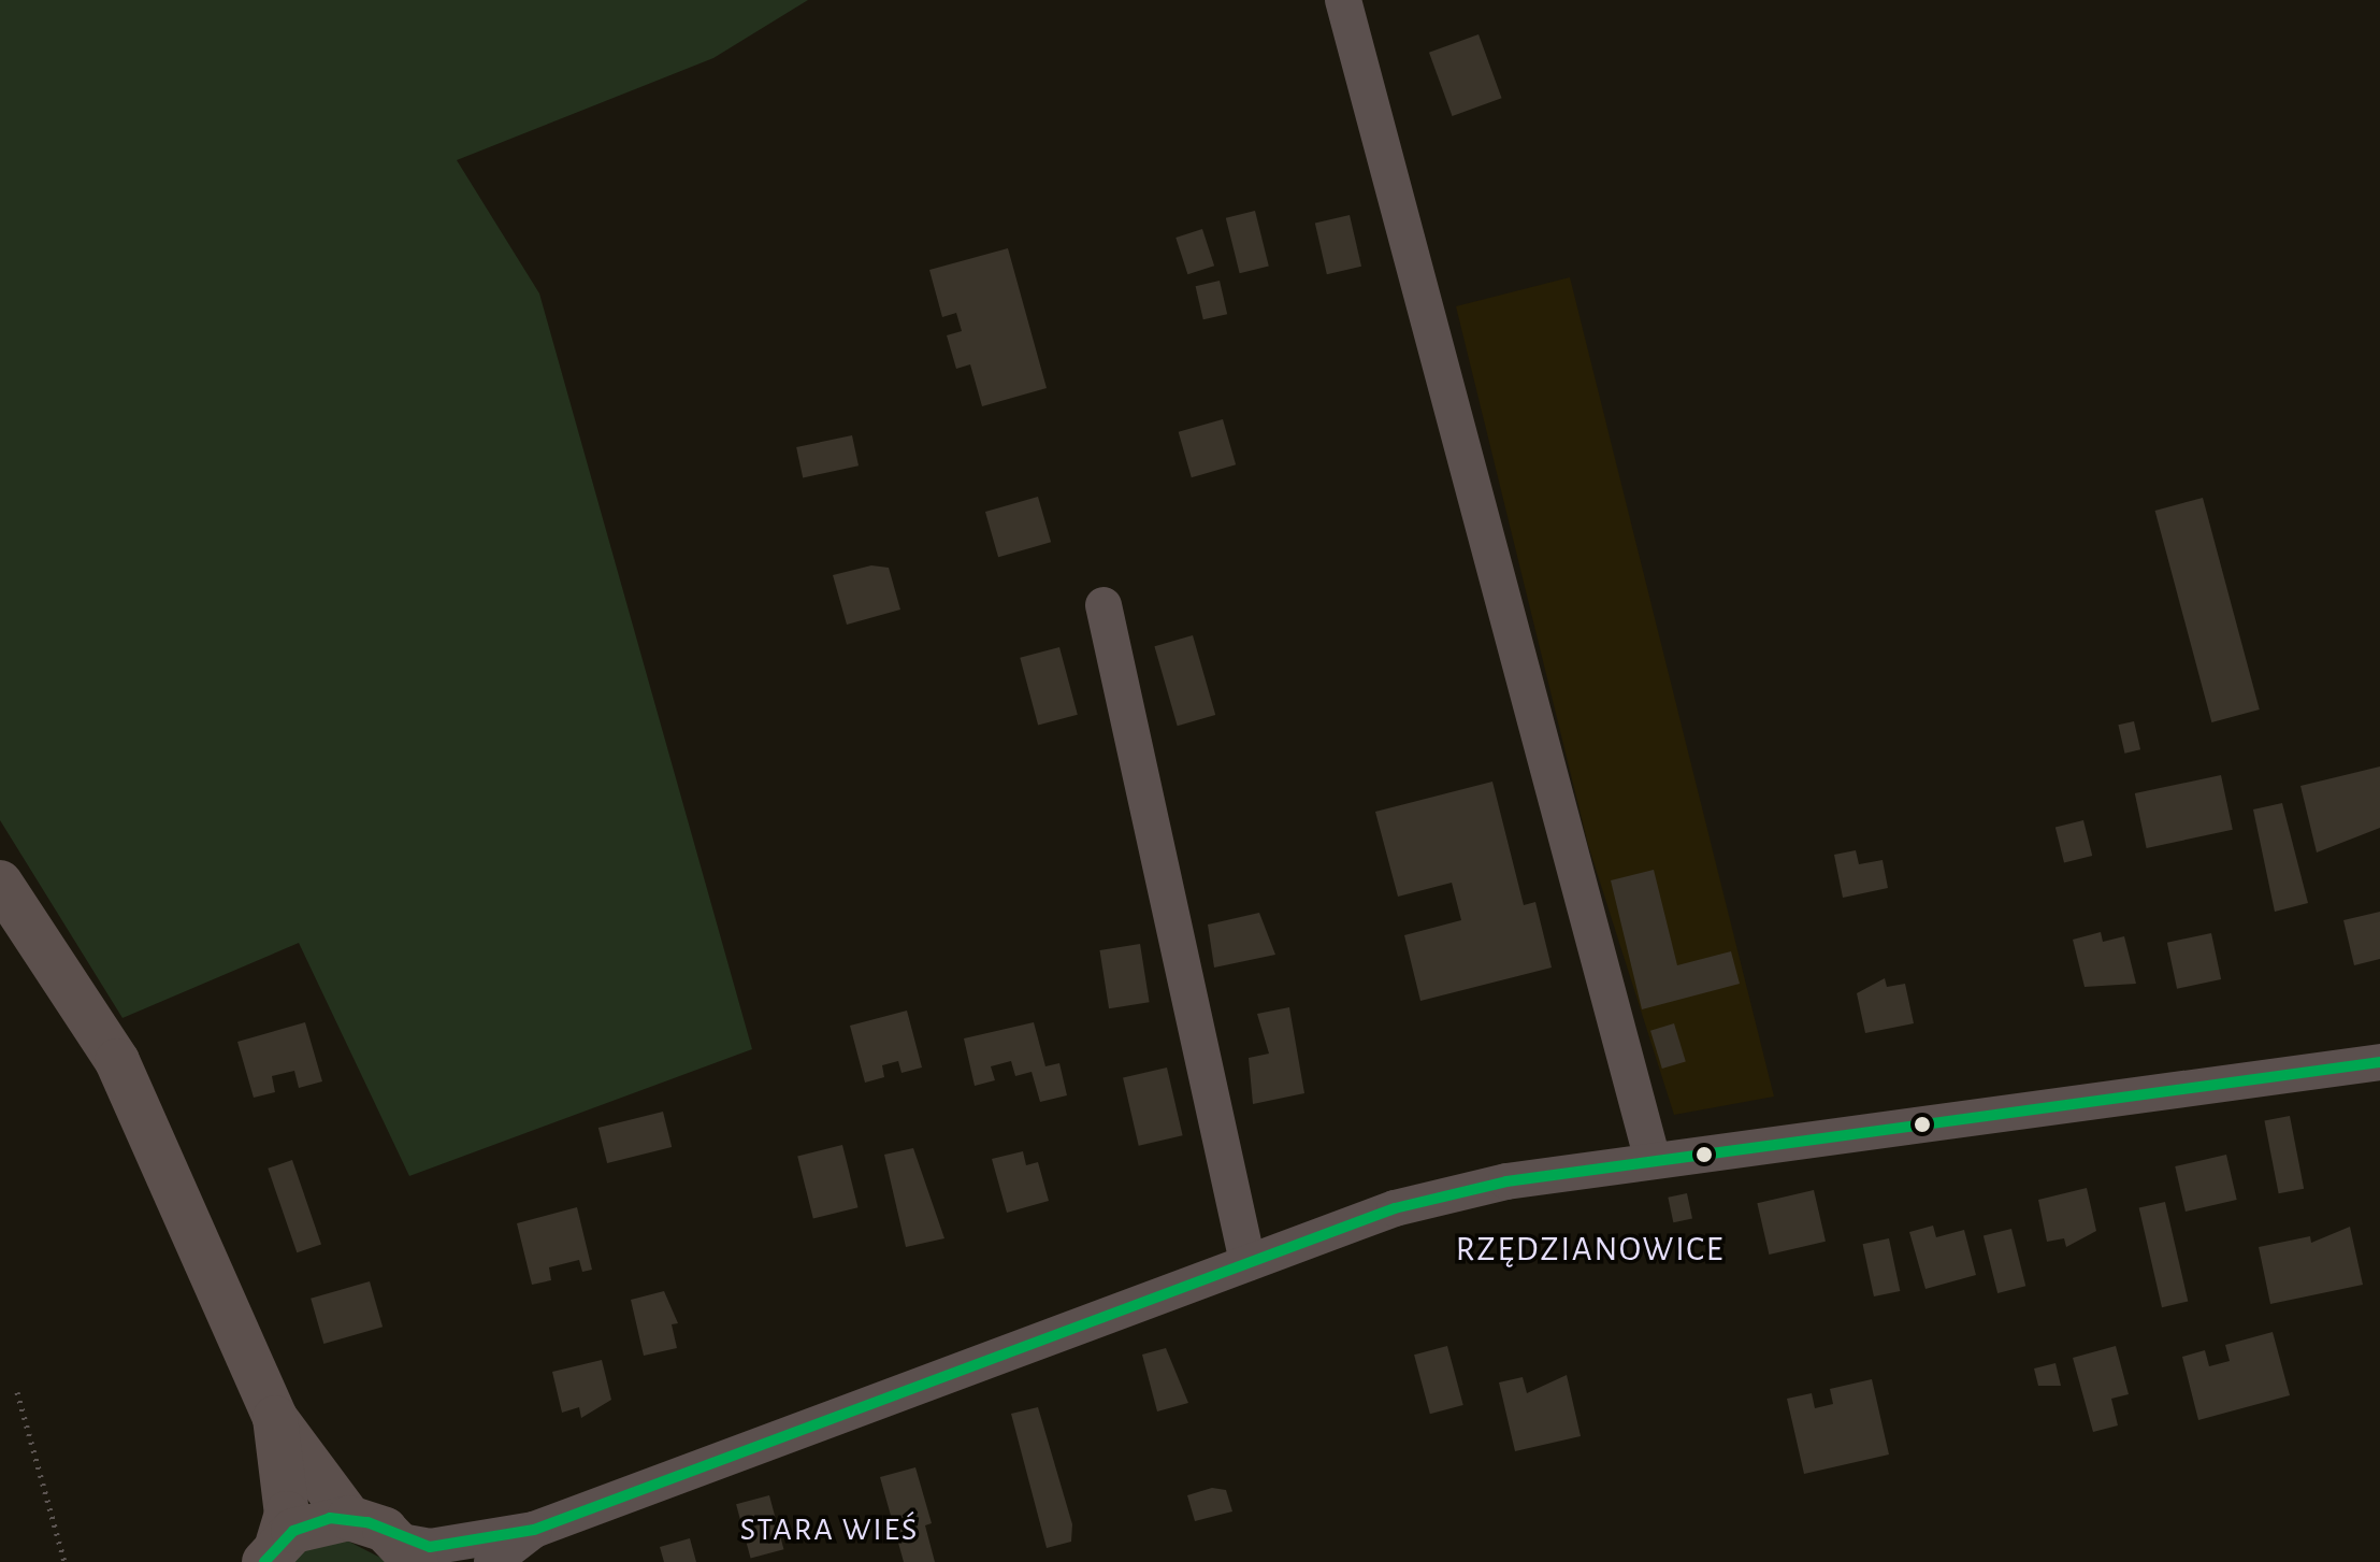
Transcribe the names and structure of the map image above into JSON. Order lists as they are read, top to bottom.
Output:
{
  "districts": ["RZĘDZIANOWICE", "STARA WIEŚ"]
}
